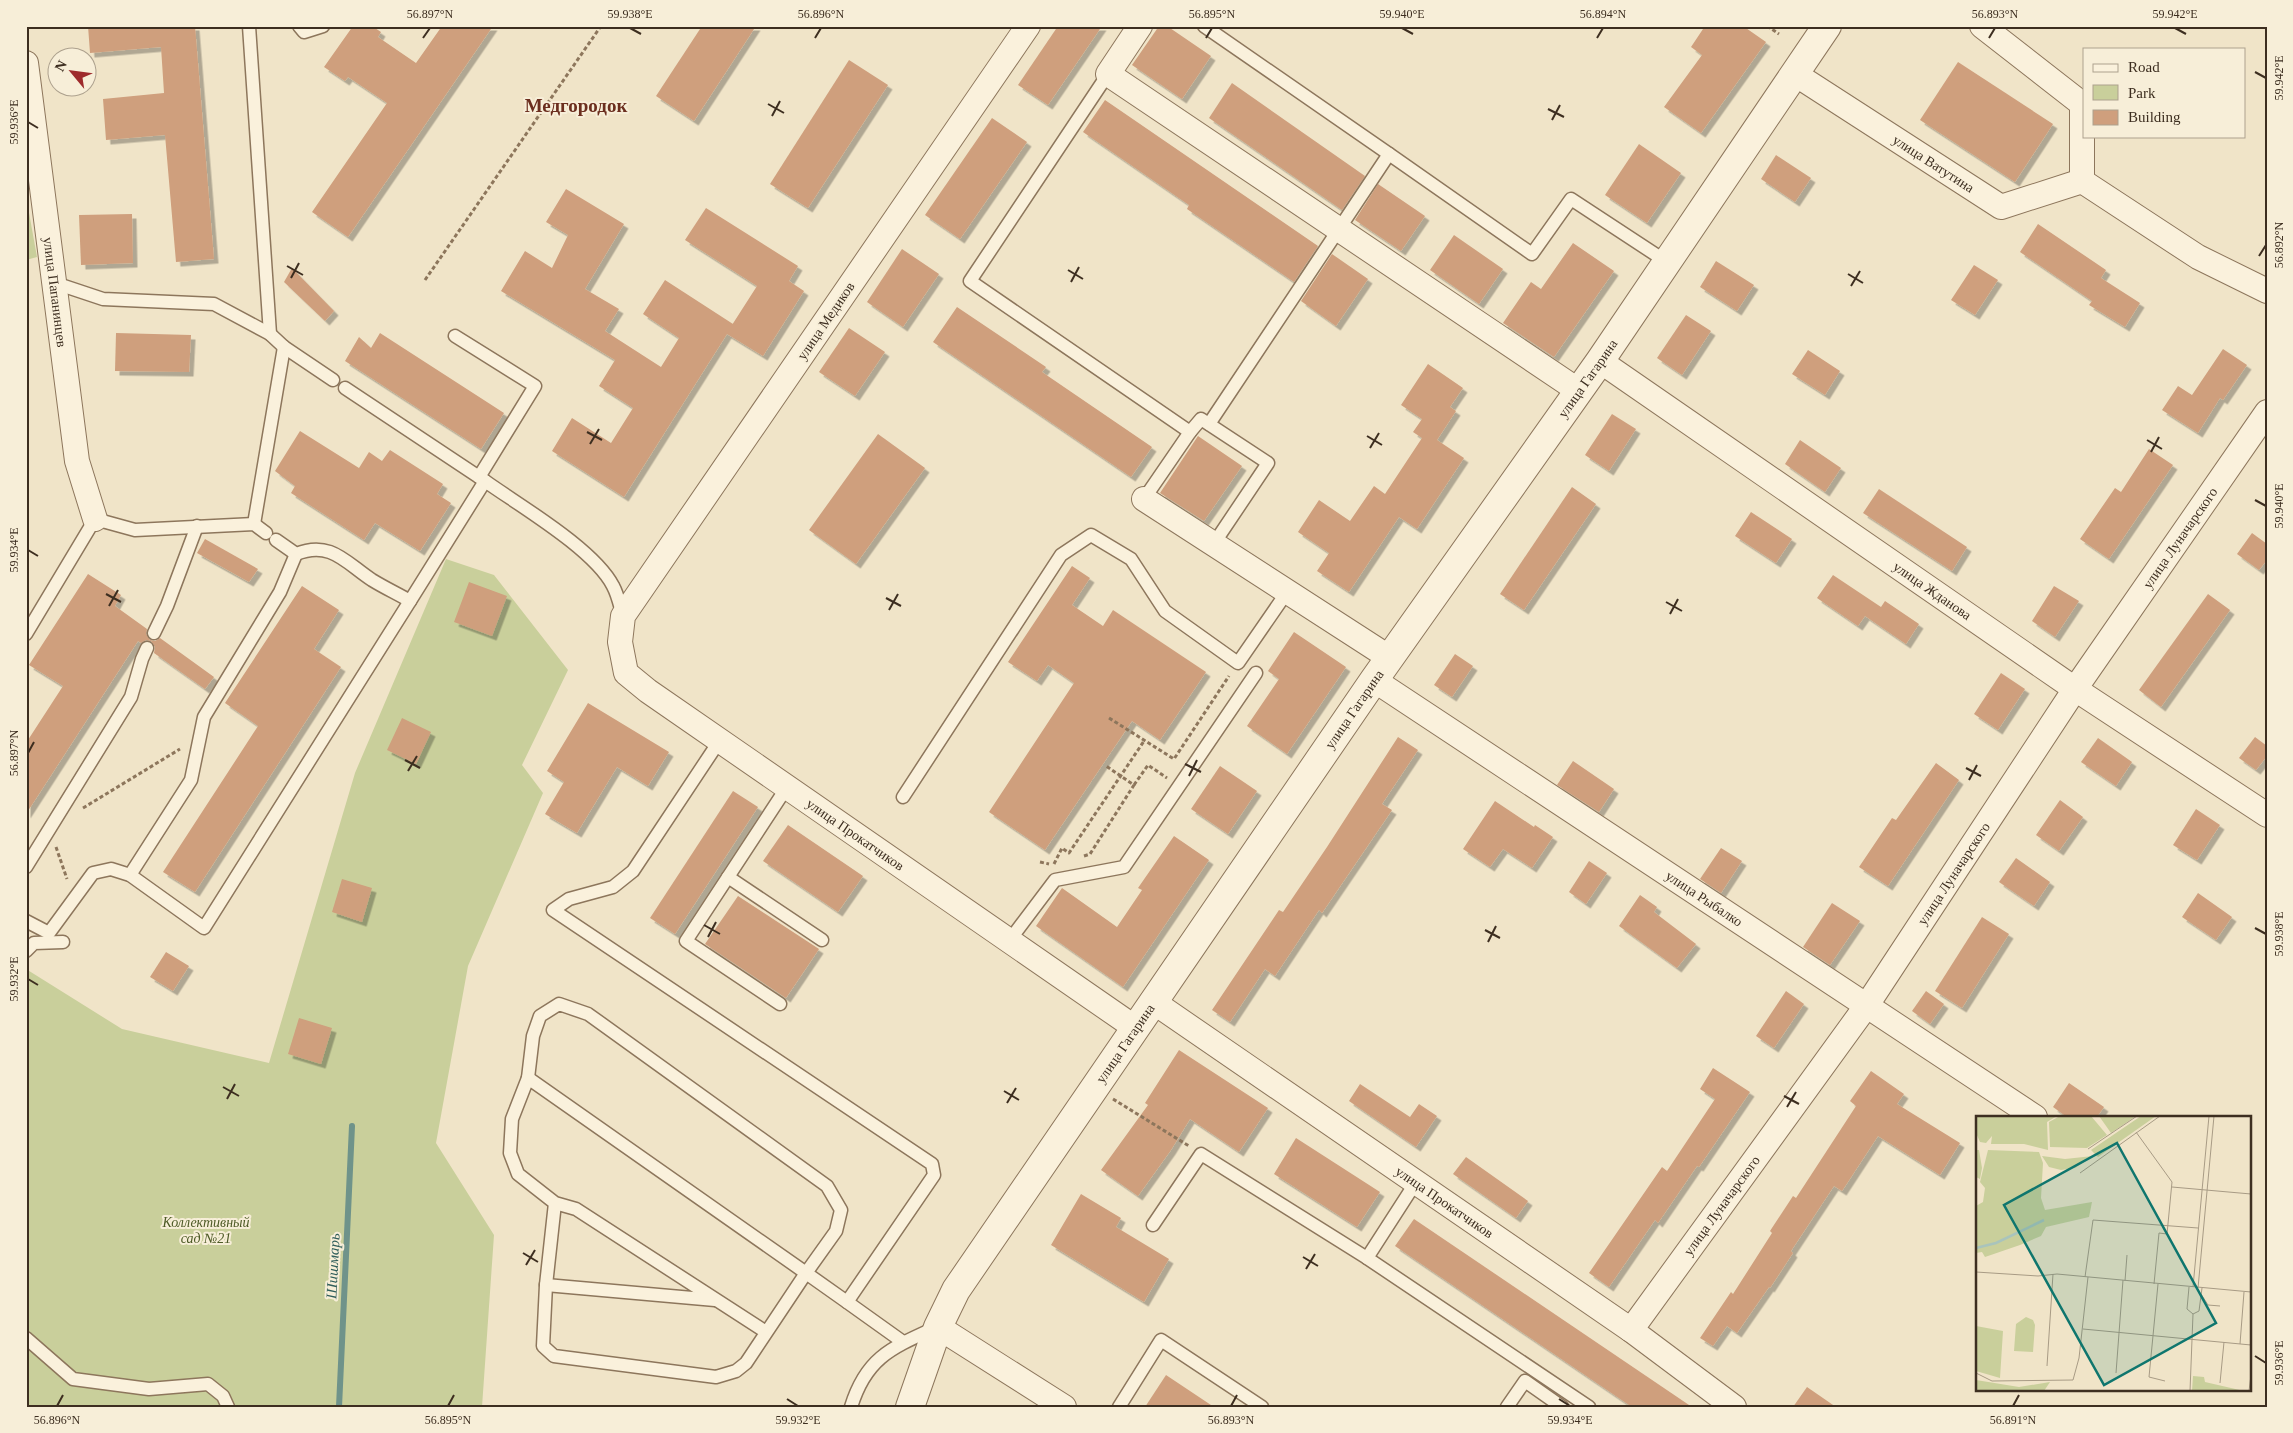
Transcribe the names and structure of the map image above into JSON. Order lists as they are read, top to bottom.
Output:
{
  "streets": {
    "street": [
      "улица Ватутина",
      "улица Папанинцев",
      "улица Медиков",
      "улица Гагарина",
      "улица Луначарского",
      "улица Жданова",
      "улица Прокатчиков",
      "улица Рыбалко"
    ]
  },
  "crossings": [
    ["улица Ватутина", "улица Гагарина"],
    ["улица Медиков", "улица Прокатчиков"],
    ["улица Гагарина", "улица Жданова"],
    ["улица Гагарина", "улица Прокатчиков"],
    ["улица Гагарина", "улица Рыбалко"],
    ["улица Луначарского", "улица Жданова"],
    ["улица Луначарского", "улица Прокатчиков"],
    ["улица Луначарского", "улица Рыбалко"]
  ],
  "districts": ["Медгородок"],
  "water": ["Шишмарь"],
  "parks": ["Коллективный сад №21"],
  "legend": ["Road", "Park", "Building"],
  "north": "top left",
  "coordinates": [
    "56.897°N",
    "59.938°E",
    "56.896°N",
    "56.895°N",
    "59.940°E",
    "56.894°N",
    "56.893°N",
    "59.942°E",
    "59.936°E",
    "56.892°N",
    "59.934°E",
    "59.932°E",
    "56.891°N"
  ]
}
